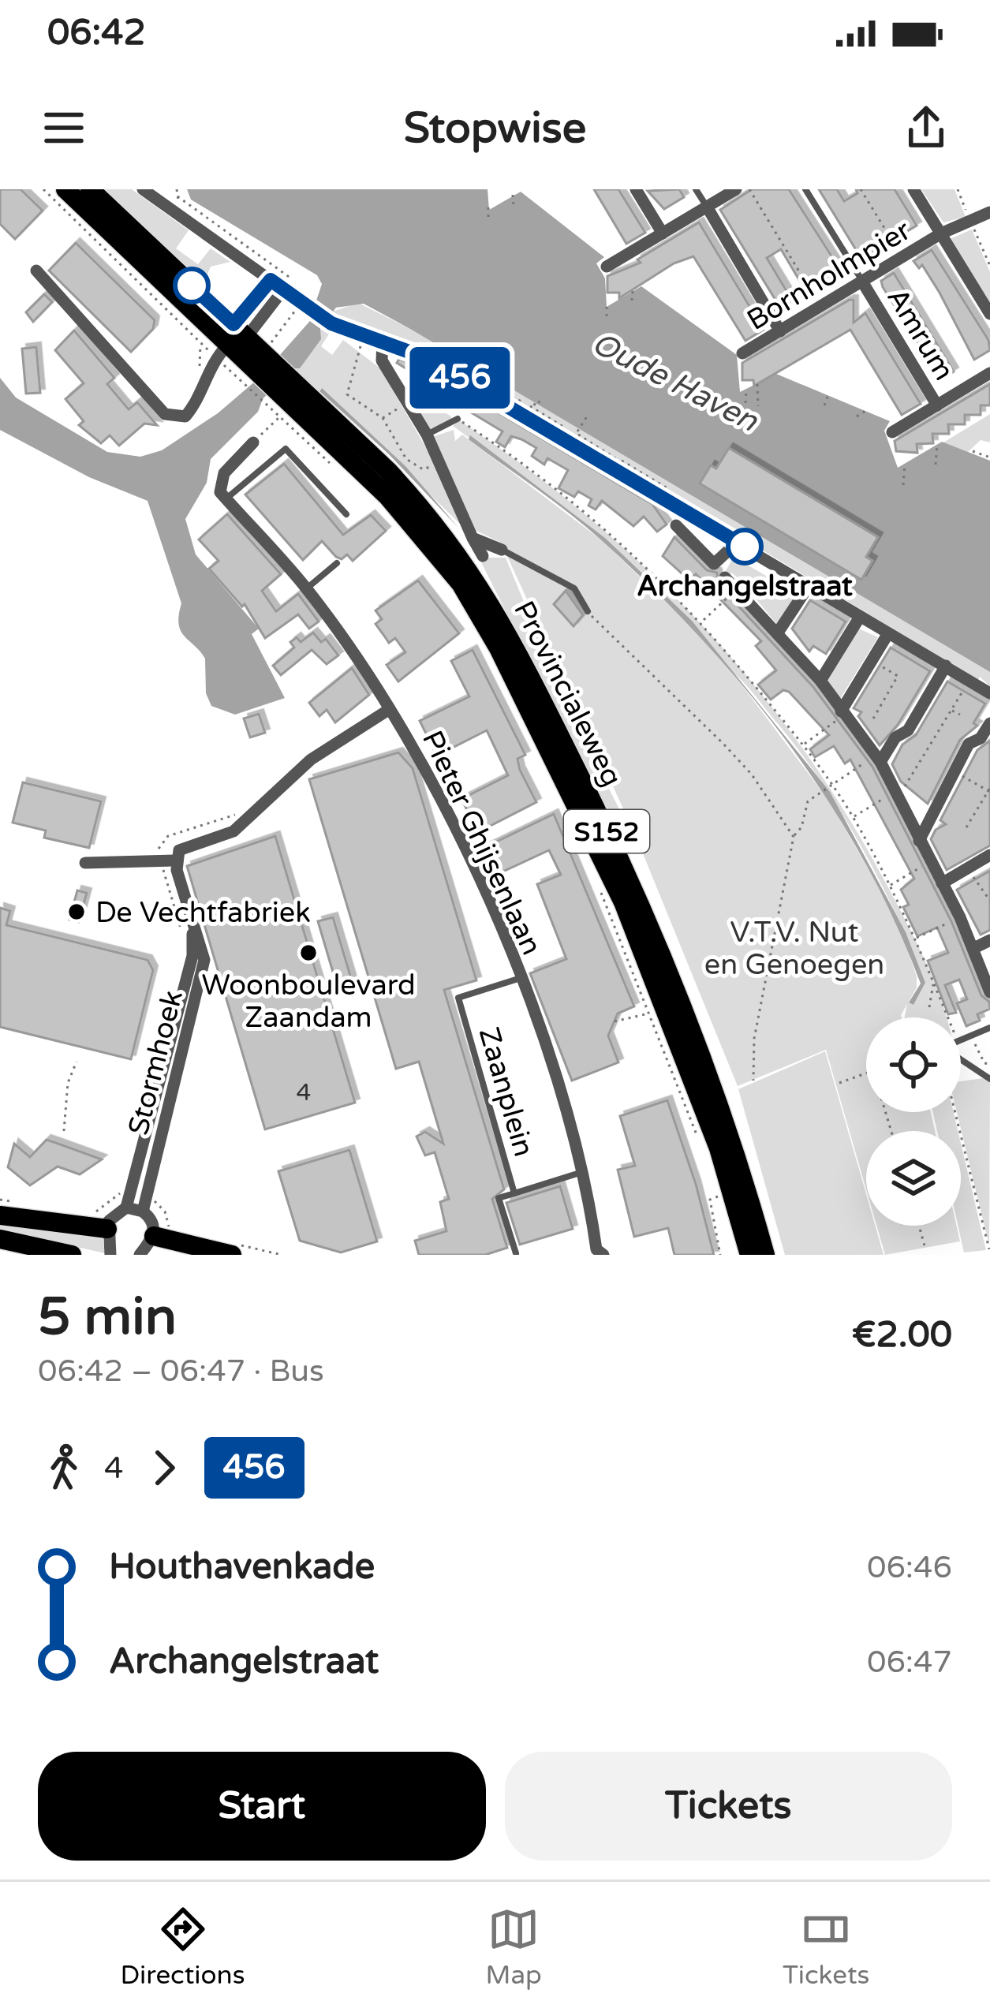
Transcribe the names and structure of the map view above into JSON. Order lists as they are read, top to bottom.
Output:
{
  "streets": {
    "main road": ["Provincialeweg", "S152"],
    "street": [
      "Bornholmpier",
      "Amrum",
      "Pieter Ghijsenlaan",
      "Stormhoek"
    ],
    "lane": ["Zaanplein"]
  },
  "crossings": [
    ["Bornholmpier", "Amrum"],
    ["Pieter Ghijsenlaan", "Zaanplein"]
  ],
  "water": ["Oude Haven"],
  "parks": ["V.T.V. Nut en Genoegen"],
  "places": ["Archangelstraat", "De Vechtfabriek", "Woonboulevard Zaandam"],
  "lines": ["bus line 456"],
  "house_numbers": ["4"],
  "page": {
    "status": "06:42",
    "header": "Stopwise",
    "on_map": "456",
    "heading": ["5 min", "06:42 – 06:47 · Bus", "€2.00"],
    "legs": ["4", "456"],
    "list": [
      {
        "name": "Houthavenkade",
        "value": "06:46"
      },
      {
        "name": "Archangelstraat",
        "value": "06:47"
      }
    ],
    "buttons": ["Start", "Tickets"],
    "tabs": ["Directions", "Map", "Tickets"]
  }
}
